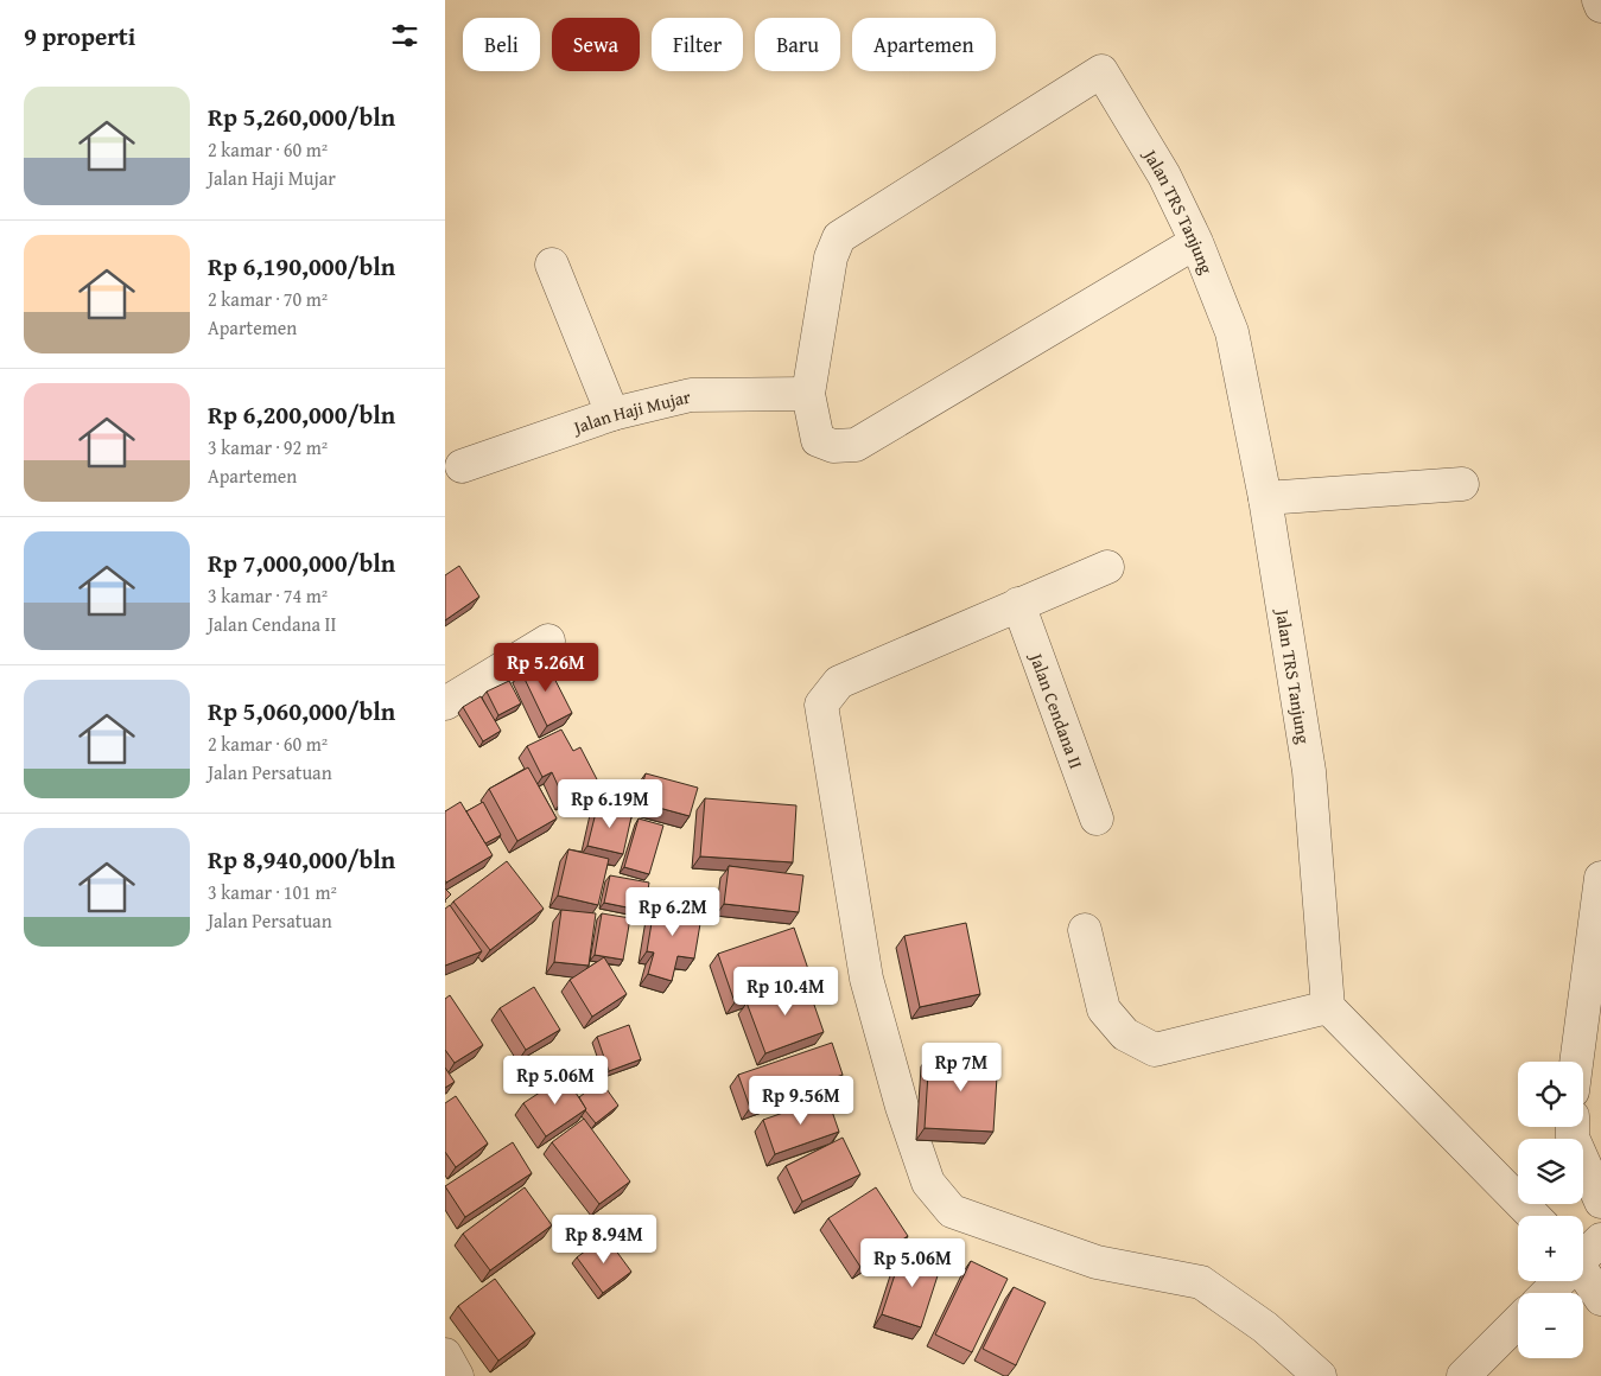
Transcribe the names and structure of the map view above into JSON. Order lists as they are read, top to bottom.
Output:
{
  "streets": {
    "street": ["Jalan TRS Tanjung", "Jalan Haji Mujar", "Jalan Cendana II"]
  },
  "crossings": [
    ["Jalan TRS Tanjung", "Jalan Haji Mujar"]
  ],
  "page": {
    "heading": "9 properti",
    "chip": [
      "Beli",
      "Sewa",
      "Filter",
      "Baru",
      "Apartemen"
    ],
    "list": [
      {
        "name": "Rp 5,260,000/bln",
        "note": "2 kamar · 60 m² · Jalan Haji Mujar"
      },
      {
        "name": "Rp 6,190,000/bln",
        "note": "2 kamar · 70 m² · Apartemen"
      },
      {
        "name": "Rp 6,200,000/bln",
        "note": "3 kamar · 92 m² · Apartemen"
      },
      {
        "name": "Rp 7,000,000/bln",
        "note": "3 kamar · 74 m² · Jalan Cendana II"
      },
      {
        "name": "Rp 5,060,000/bln",
        "note": "2 kamar · 60 m² · Jalan Persatuan"
      },
      {
        "name": "Rp 8,940,000/bln",
        "note": "3 kamar · 101 m² · Jalan Persatuan"
      }
    ],
    "price": [
      "Rp 5.26M",
      "Rp 6.19M",
      "Rp 6.2M",
      "Rp 10.4M",
      "Rp 7M",
      "Rp 5.06M",
      "Rp 9.56M",
      "Rp 8.94M",
      "Rp 5.06M"
    ],
    "map_buttons": ["+", "−"]
  }
}
